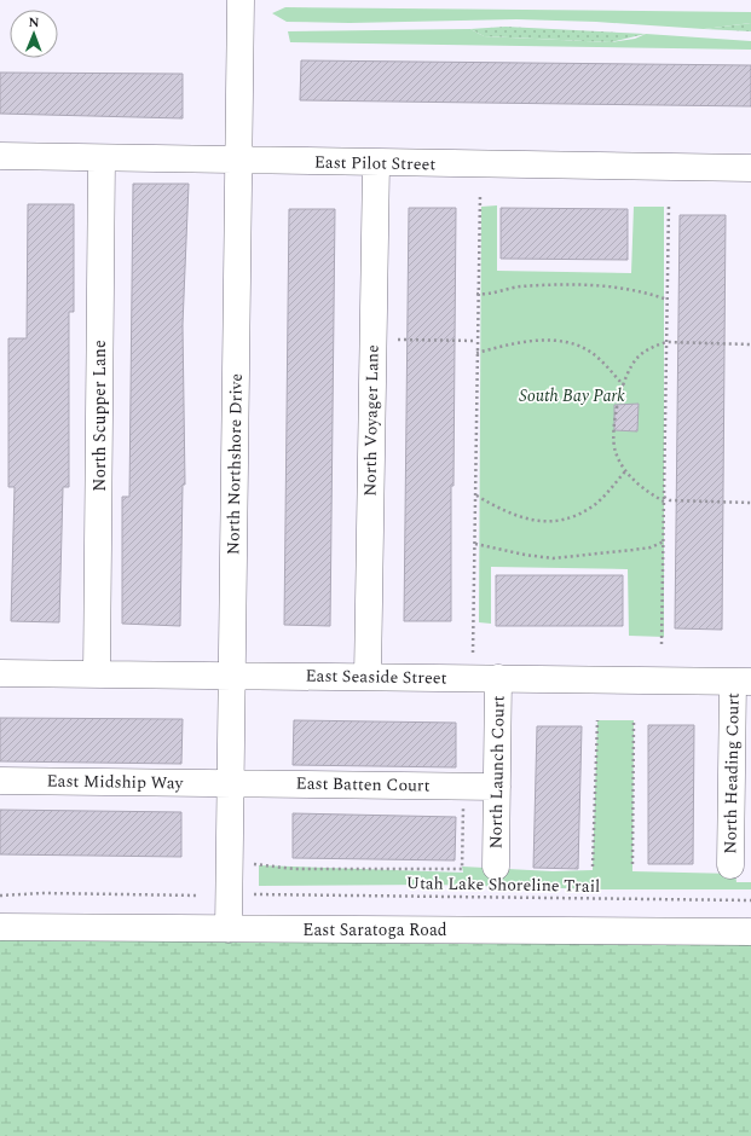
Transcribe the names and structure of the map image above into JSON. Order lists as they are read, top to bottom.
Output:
{
  "streets": {
    "street": [
      "East Pilot Street",
      "North Scupper Lane",
      "North Voyager Lane",
      "North Northshore Drive",
      "East Seaside Street",
      "North Launch Court",
      "North Heading Court",
      "East Midship Way",
      "East Batten Court",
      "East Saratoga Road"
    ],
    "path": ["Utah Lake Shoreline Trail"]
  },
  "crossings": [
    ["East Pilot Street", "North Scupper Lane"],
    ["East Pilot Street", "North Voyager Lane"],
    ["East Pilot Street", "North Northshore Drive"],
    ["North Scupper Lane", "East Seaside Street"],
    ["North Voyager Lane", "East Seaside Street"],
    ["North Northshore Drive", "East Seaside Street"],
    ["North Northshore Drive", "East Midship Way"],
    ["North Northshore Drive", "East Batten Court"],
    ["North Northshore Drive", "East Saratoga Road"],
    ["East Seaside Street", "North Launch Court"],
    ["East Seaside Street", "North Heading Court"],
    ["North Launch Court", "East Batten Court"],
    ["East Midship Way", "East Batten Court"]
  ],
  "parks": ["South Bay Park"],
  "north": "top"
}
